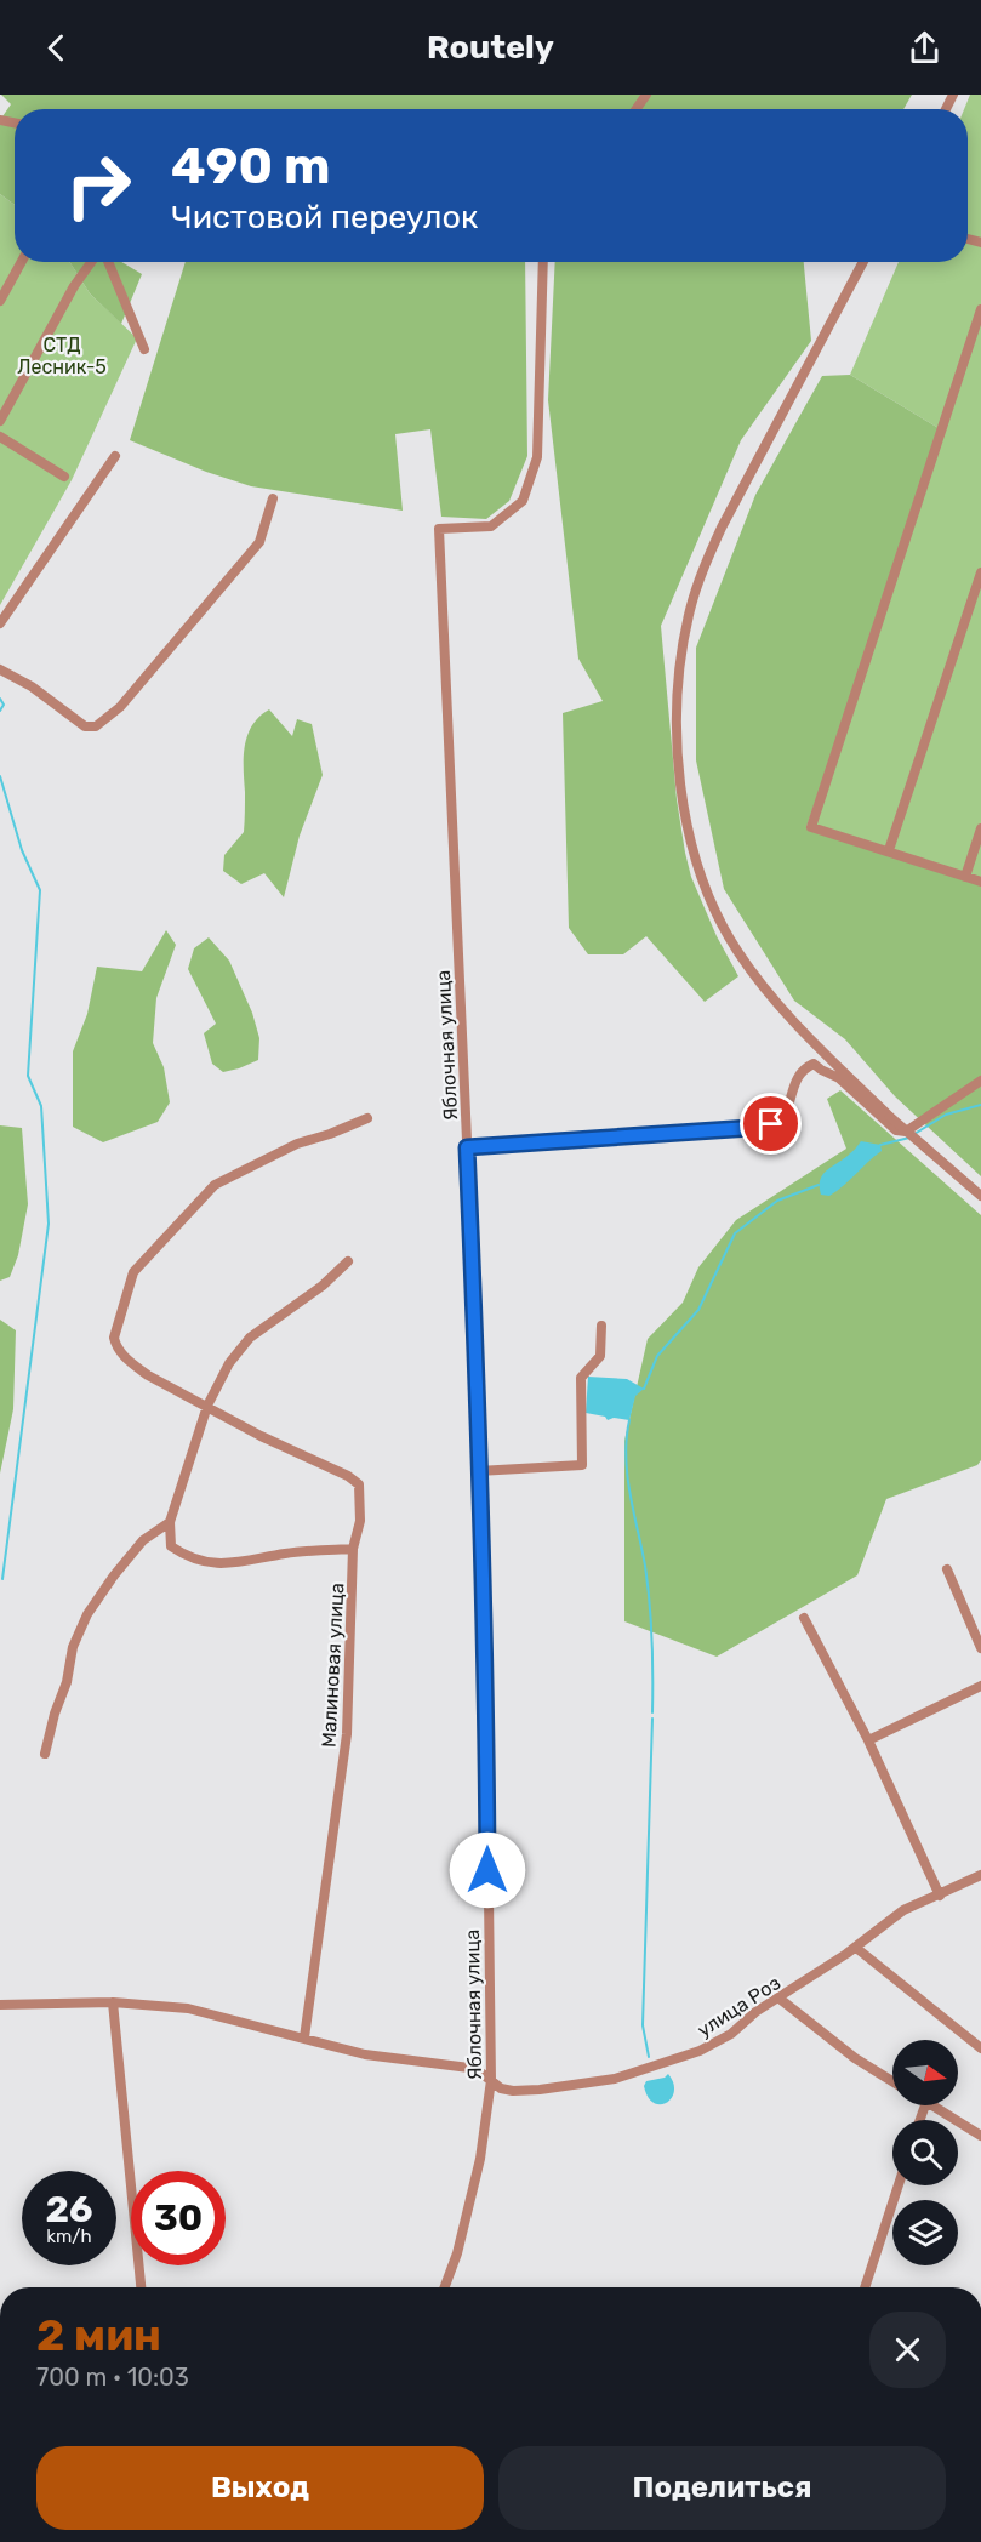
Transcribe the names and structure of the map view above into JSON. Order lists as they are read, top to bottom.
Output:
{
  "streets": {
    "street": ["Яблочная улица", "Малиновая улица", "улица Роз"]
  },
  "crossings": [
    ["Яблочная улица", "улица Роз"],
    ["Малиновая улица", "улица Роз"]
  ],
  "parks": ["СТД Лесник-5"],
  "north": "right",
  "page": {
    "header": "Routely",
    "turn": ["490 m", "Чистовой переулок"],
    "speed": "26 km/h",
    "limit": "30",
    "heading": ["2 мин", "700 m · 10:03"],
    "buttons": ["Выход", "Поделиться"]
  }
}
